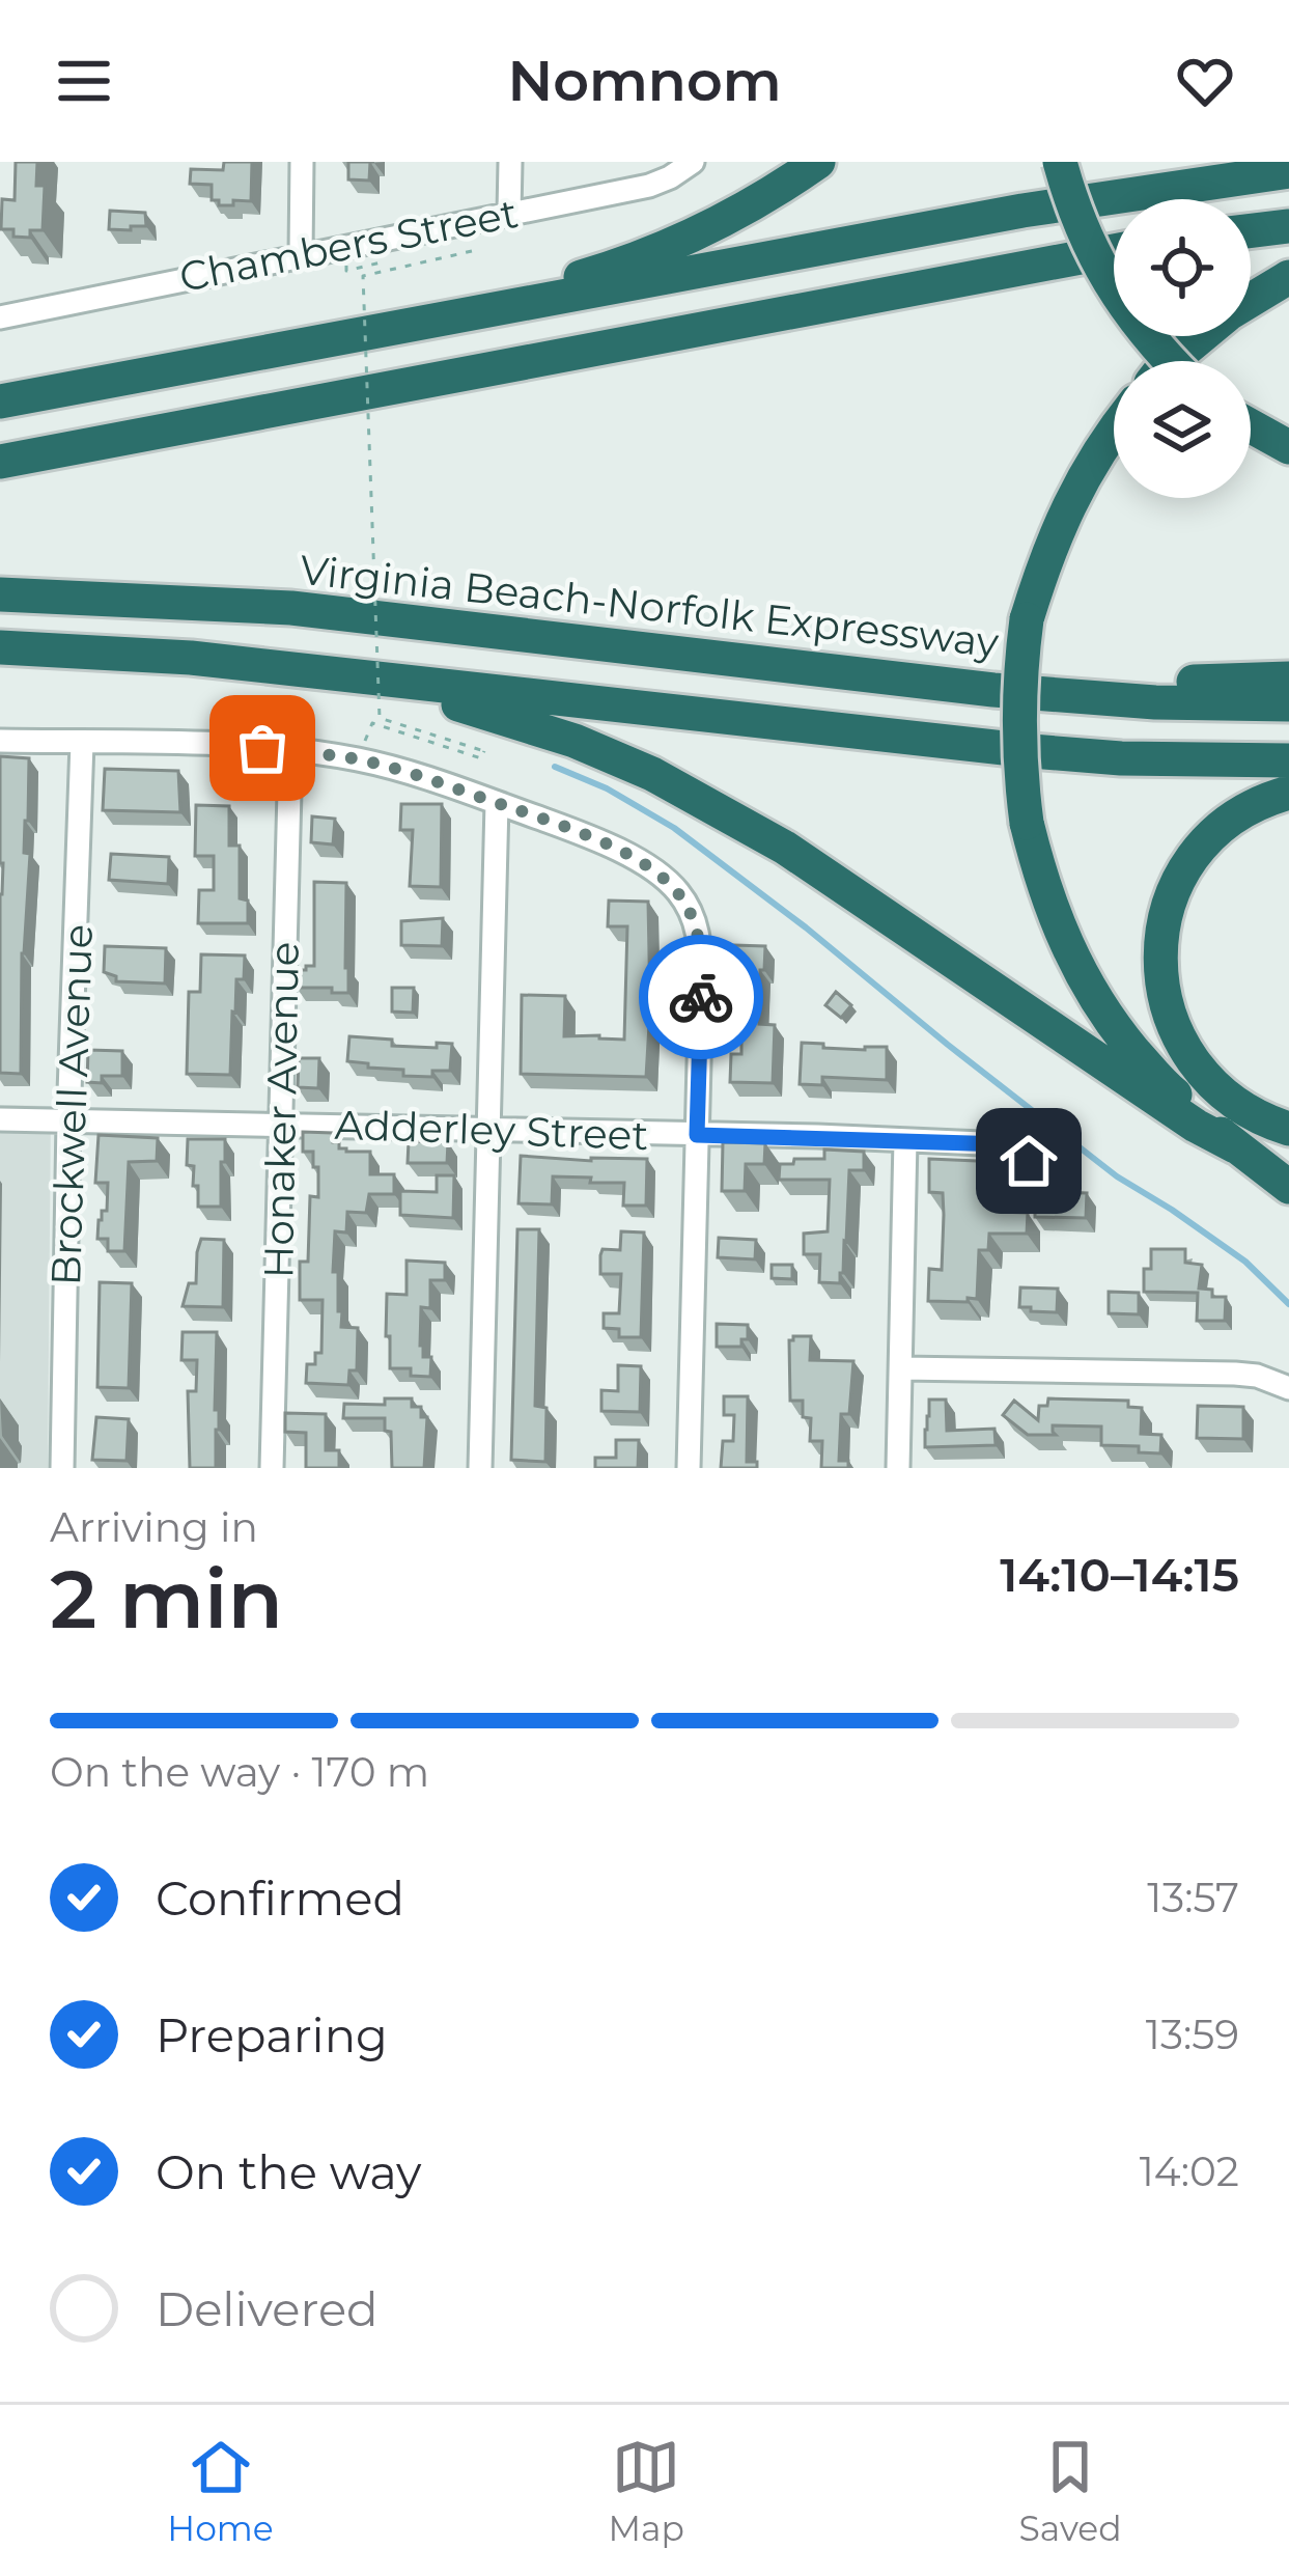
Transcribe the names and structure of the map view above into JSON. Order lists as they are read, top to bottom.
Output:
{
  "streets": {
    "highway": ["Virginia Beach-Norfolk Expressway"],
    "street": [
      "Chambers Street",
      "Brockwell Avenue",
      "Honaker Avenue",
      "Adderley Street"
    ]
  },
  "crossings": [
    ["Brockwell Avenue", "Adderley Street"],
    ["Honaker Avenue", "Adderley Street"]
  ],
  "page": {
    "header": "Nomnom",
    "heading": ["2 min", "Arriving in", "14:10–14:15"],
    "bar": "On the way · 170 m",
    "list": [
      ["Confirmed", "13:57"],
      ["Preparing", "13:59"],
      ["On the way", "14:02"],
      "Delivered"
    ],
    "tabs": ["Home", "Map", "Saved"]
  }
}
